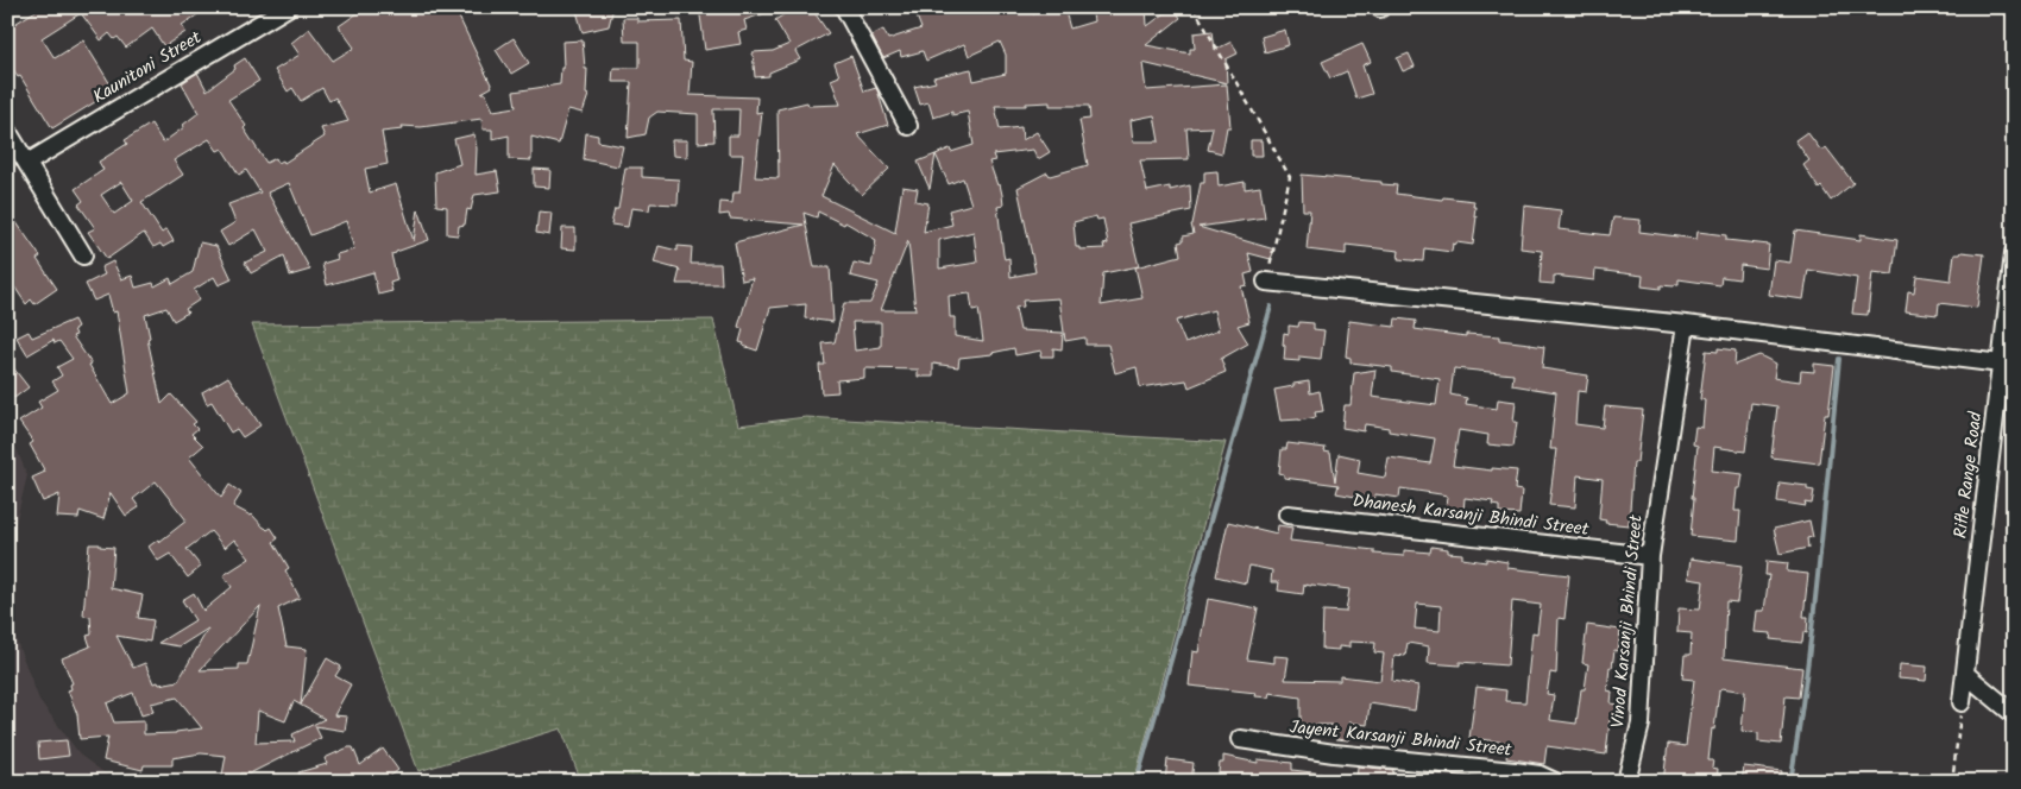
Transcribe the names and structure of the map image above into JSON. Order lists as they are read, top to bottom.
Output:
{
  "streets": {
    "street": [
      "Kaunitoni Street",
      "Rifle Range Road",
      "Dhanesh Karsanji Bhindi Street",
      "Vinod Karsanji Bhindi Street",
      "Jayent Karsanji Bhindi Street"
    ]
  },
  "crossings": [
    ["Dhanesh Karsanji Bhindi Street", "Vinod Karsanji Bhindi Street"]
  ]
}
